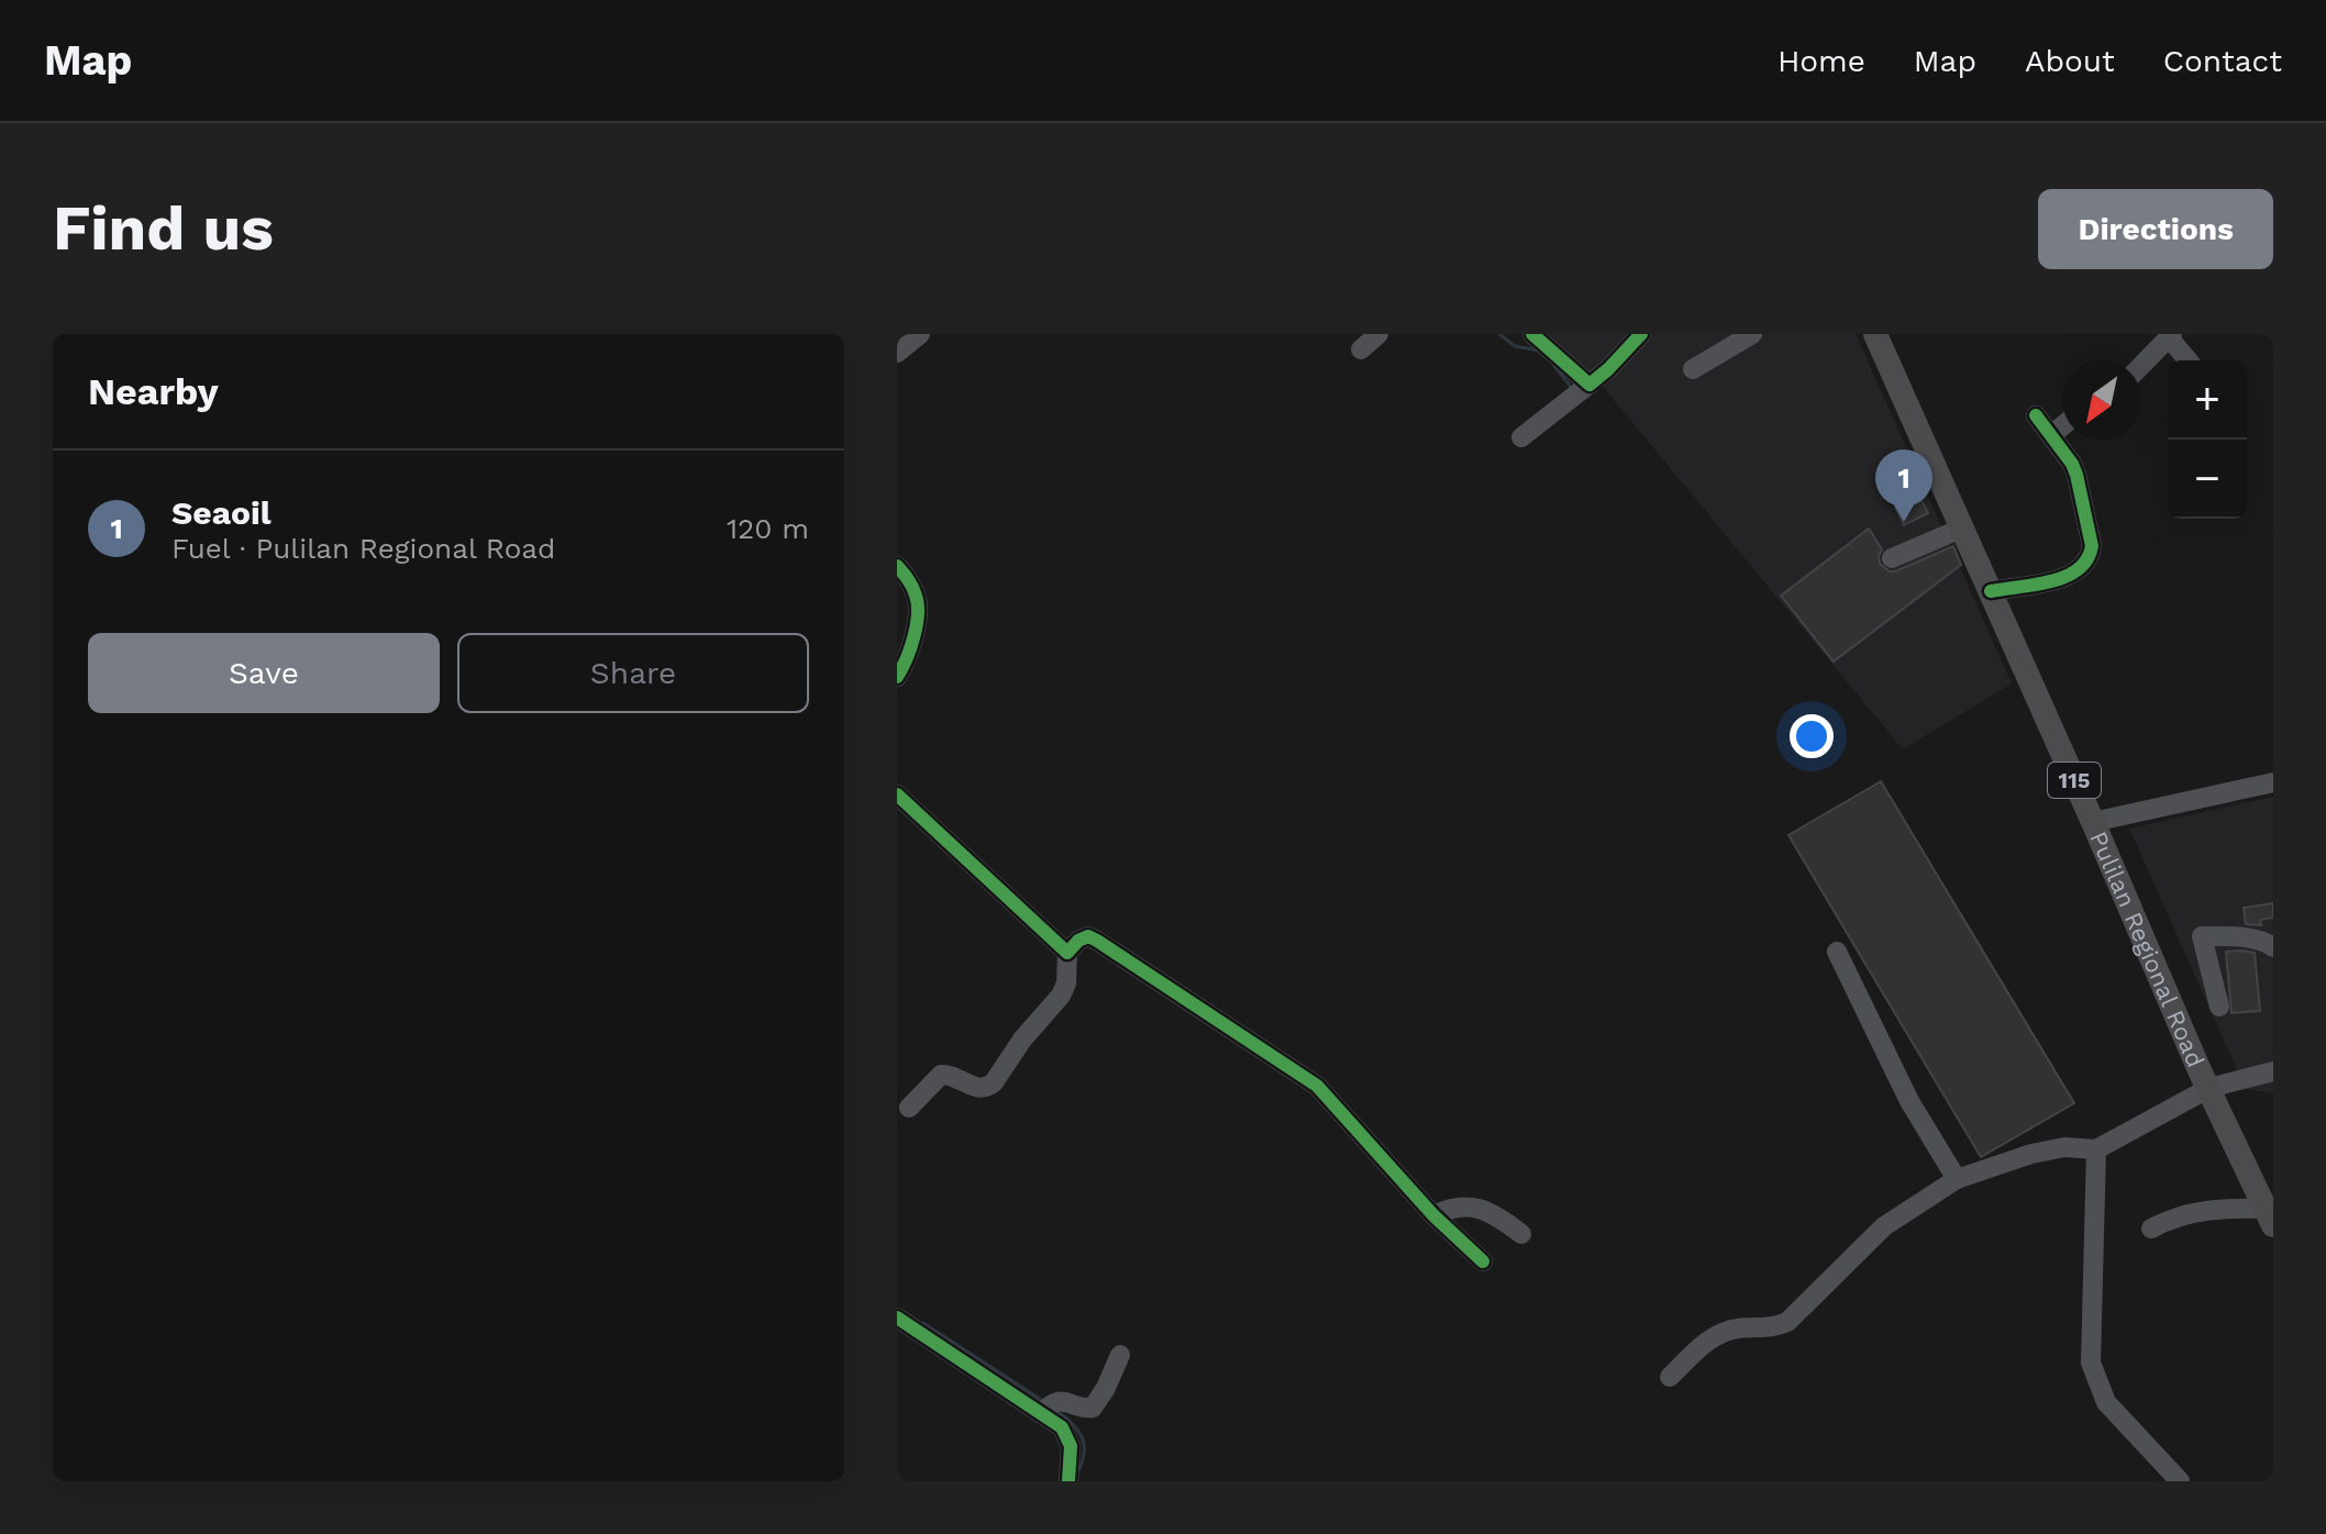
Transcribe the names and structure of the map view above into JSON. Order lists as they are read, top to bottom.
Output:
{
  "streets": {
    "main road": ["115", "Pulilan Regional Road"]
  },
  "north": "bottom left",
  "page": {
    "header": "Map",
    "nav": [
      "Home",
      "Map",
      "About",
      "Contact"
    ],
    "buttons": [
      "Directions",
      ["Save", "Share"]
    ],
    "title": "Find us",
    "heading": "Nearby",
    "map_buttons": ["+", "−"],
    "list": [
      {
        "mark": "1",
        "name": "Seaoil",
        "note": "Fuel · Pulilan Regional Road",
        "value": "120 m"
      }
    ],
    "pins": "1"
  }
}
